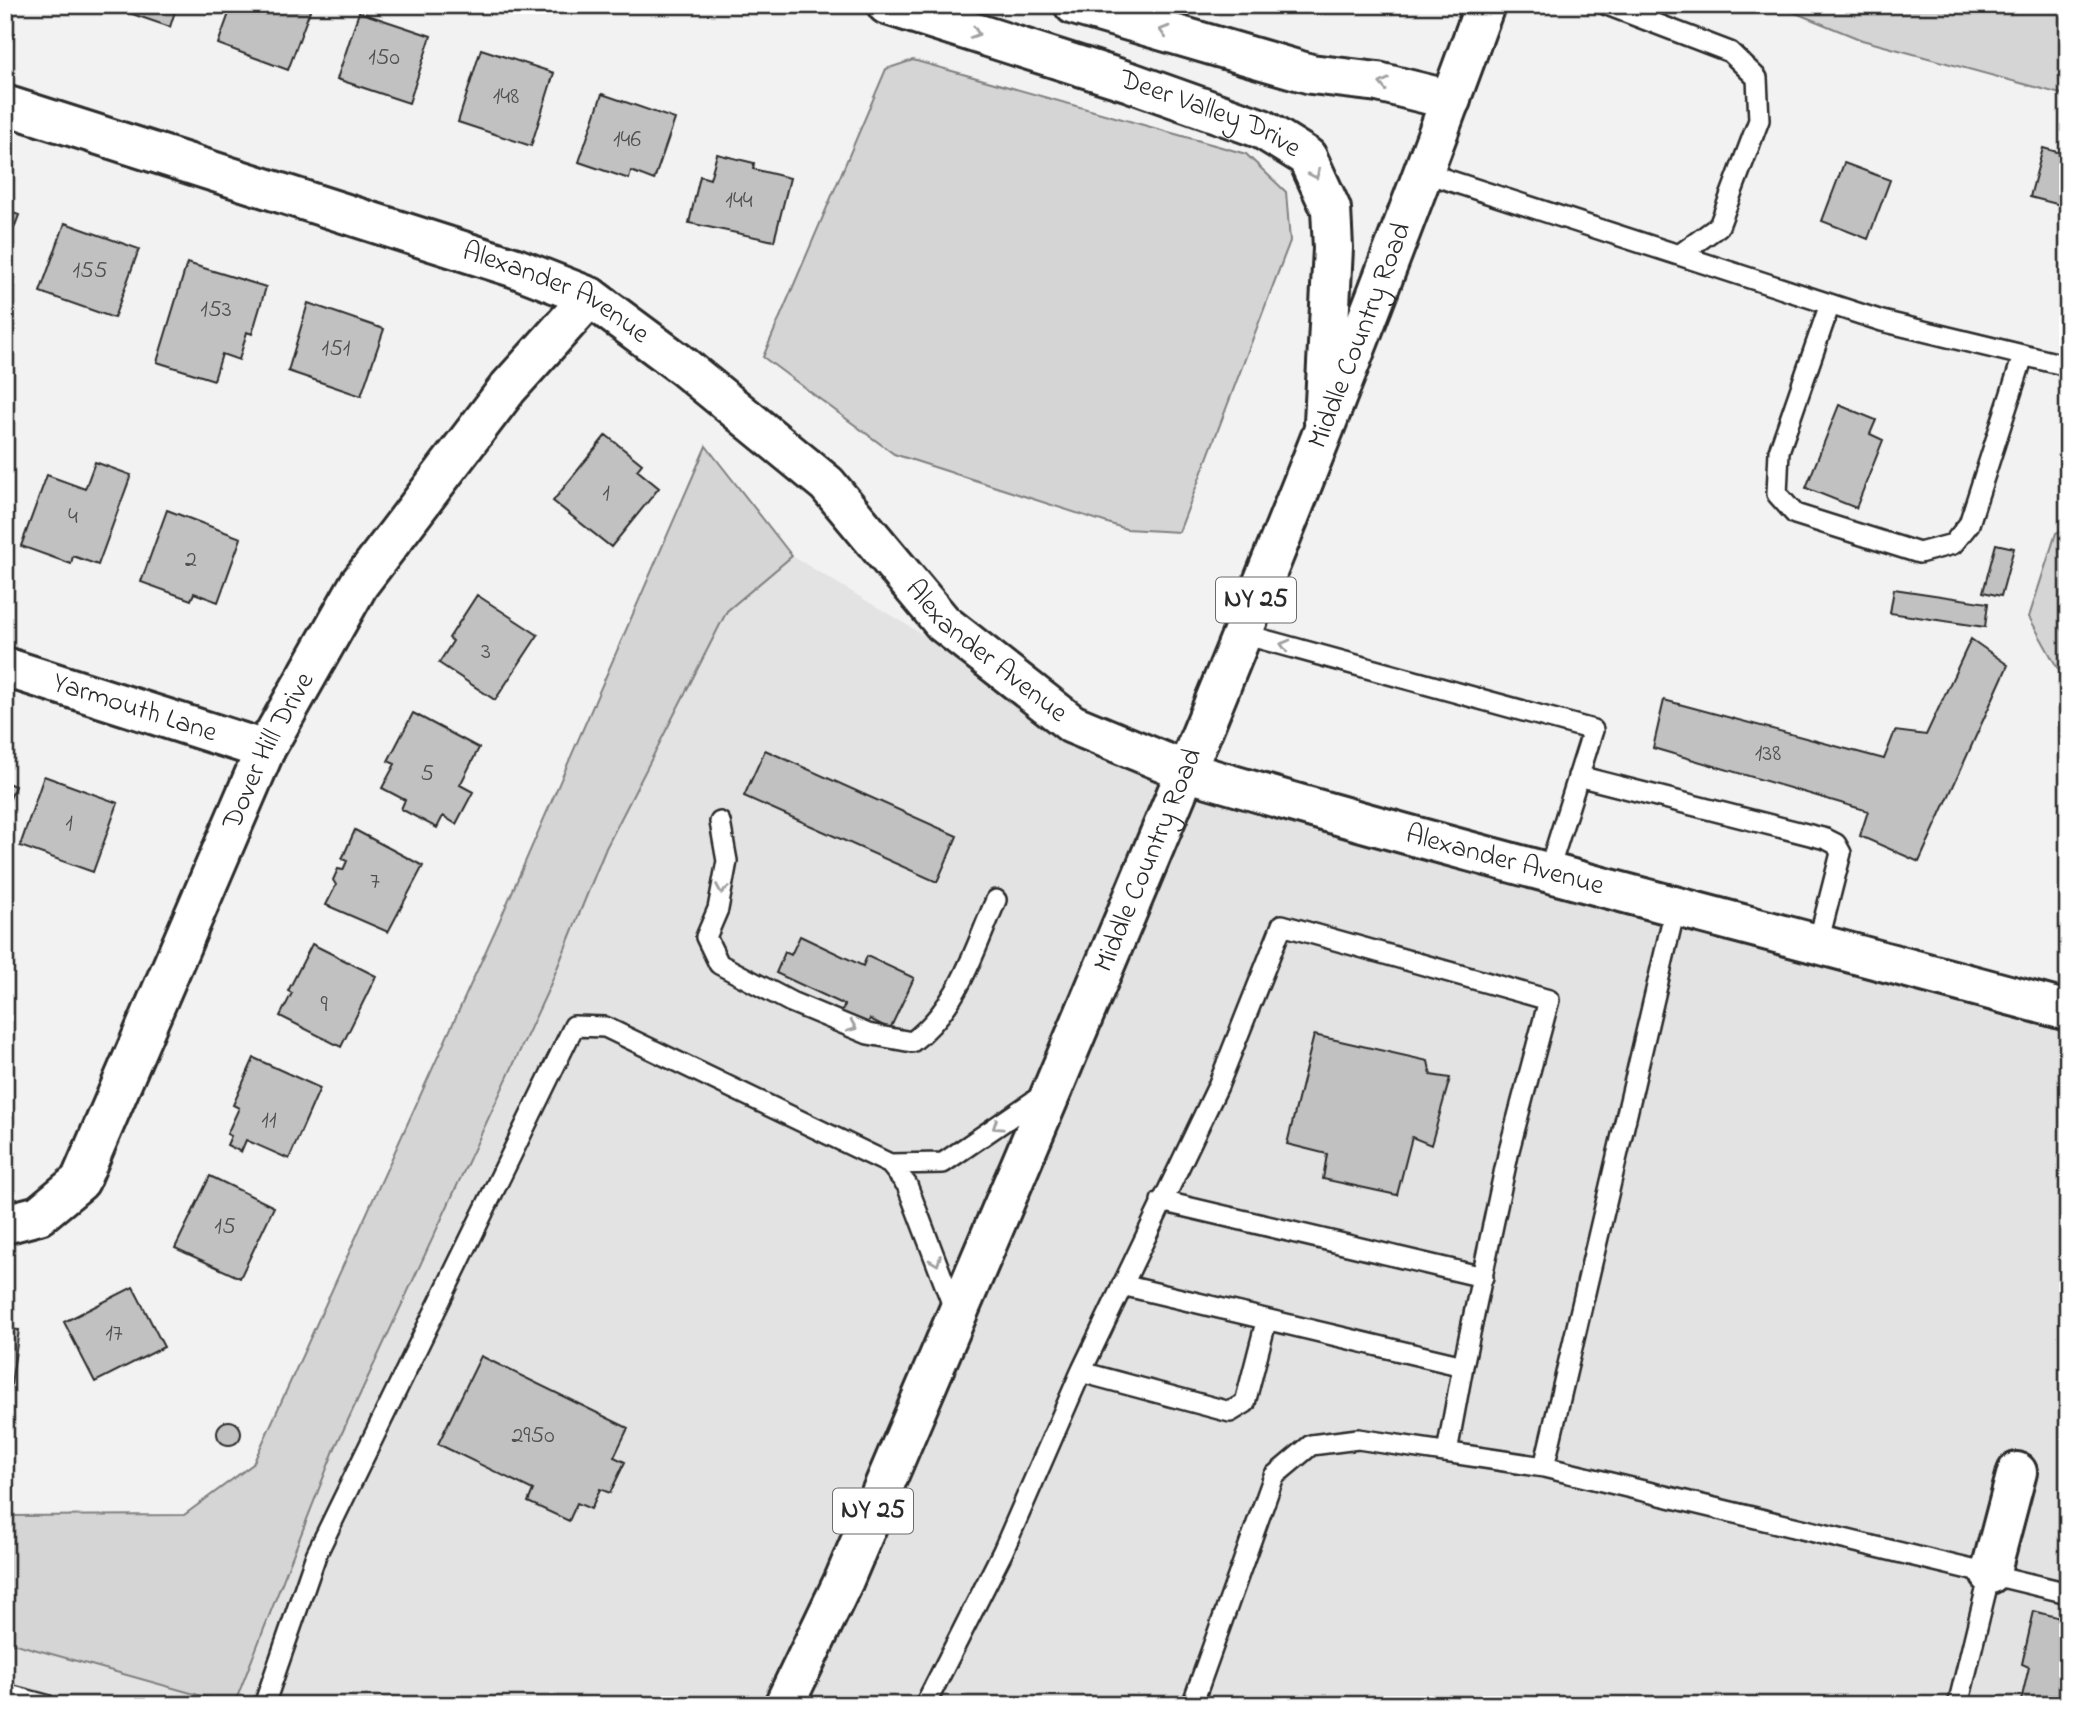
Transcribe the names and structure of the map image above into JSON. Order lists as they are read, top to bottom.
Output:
{
  "streets": {
    "street": [
      "Deer Valley Drive",
      "Alexander Avenue",
      "Middle Country Road",
      "NY 25",
      "Yarmouth Lane",
      "Dover Hill Drive"
    ]
  },
  "crossings": [
    ["Deer Valley Drive", "Middle Country Road"],
    ["Alexander Avenue", "Middle Country Road"],
    ["Alexander Avenue", "Dover Hill Drive"],
    ["Yarmouth Lane", "Dover Hill Drive"]
  ],
  "one_way": ["Deer Valley Drive"],
  "house_numbers": [
    "150",
    "148",
    "146",
    "144",
    "155",
    "153",
    "151",
    "1",
    "4",
    "2",
    "3",
    "138",
    "5",
    "1",
    "7",
    "9",
    "11",
    "15",
    "17",
    "2950"
  ]
}
